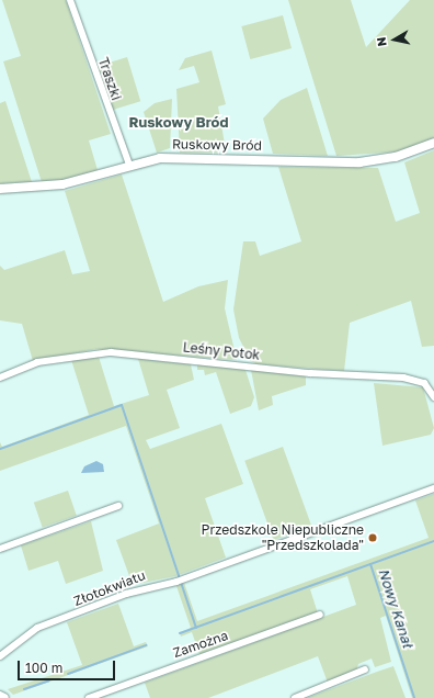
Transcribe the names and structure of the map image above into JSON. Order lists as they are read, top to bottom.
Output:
{
  "streets": {
    "street": [
      "Traszki",
      "Ruskowy Bród",
      "Leśny Potok",
      "Złotokwiatu",
      "Zamożna"
    ]
  },
  "crossings": [
    ["Traszki", "Ruskowy Bród"]
  ],
  "districts": ["Ruskowy Bród"],
  "water": ["Nowy Kanał"],
  "places": ["Przedszkole Niepubliczne \"Przedszkolada\""],
  "scale_bar": "100 m",
  "north": "left"
}
